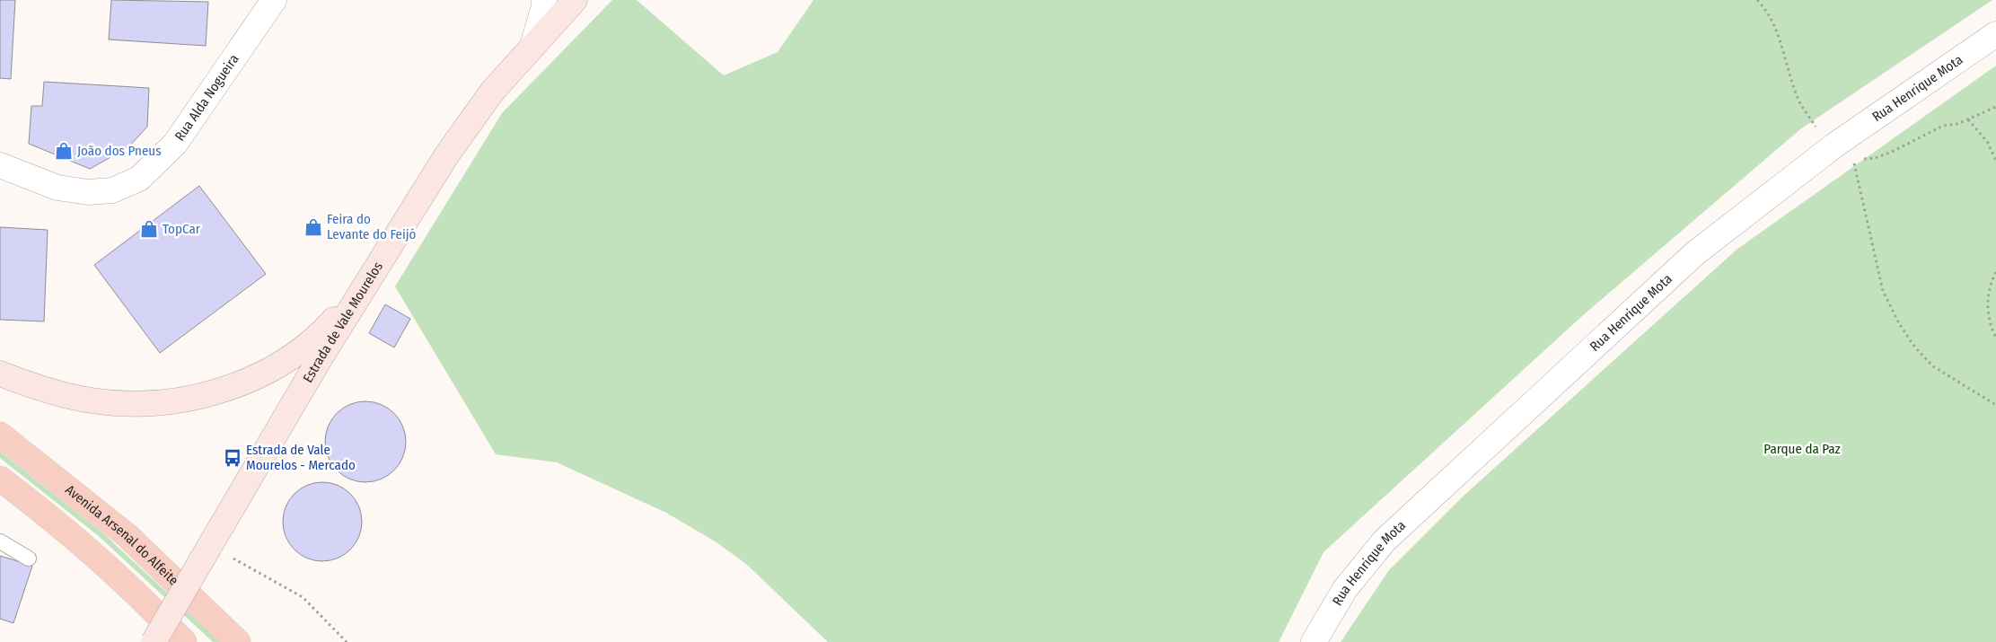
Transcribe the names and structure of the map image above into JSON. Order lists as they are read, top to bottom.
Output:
{
  "streets": {
    "main road": ["Estrada de Vale Mourelos", "Avenida Arsenal do Alfeite"],
    "street": ["Rua Henrique Mota", "Rua Alda Nogueira"]
  },
  "parks": ["Parque da Paz"],
  "places": {
    "shop": ["João dos Pneus", "Feira do Levante do Feijó", "TopCar"],
    "bus stop": ["Estrada de Vale Mourelos - Mercado"]
  }
}
